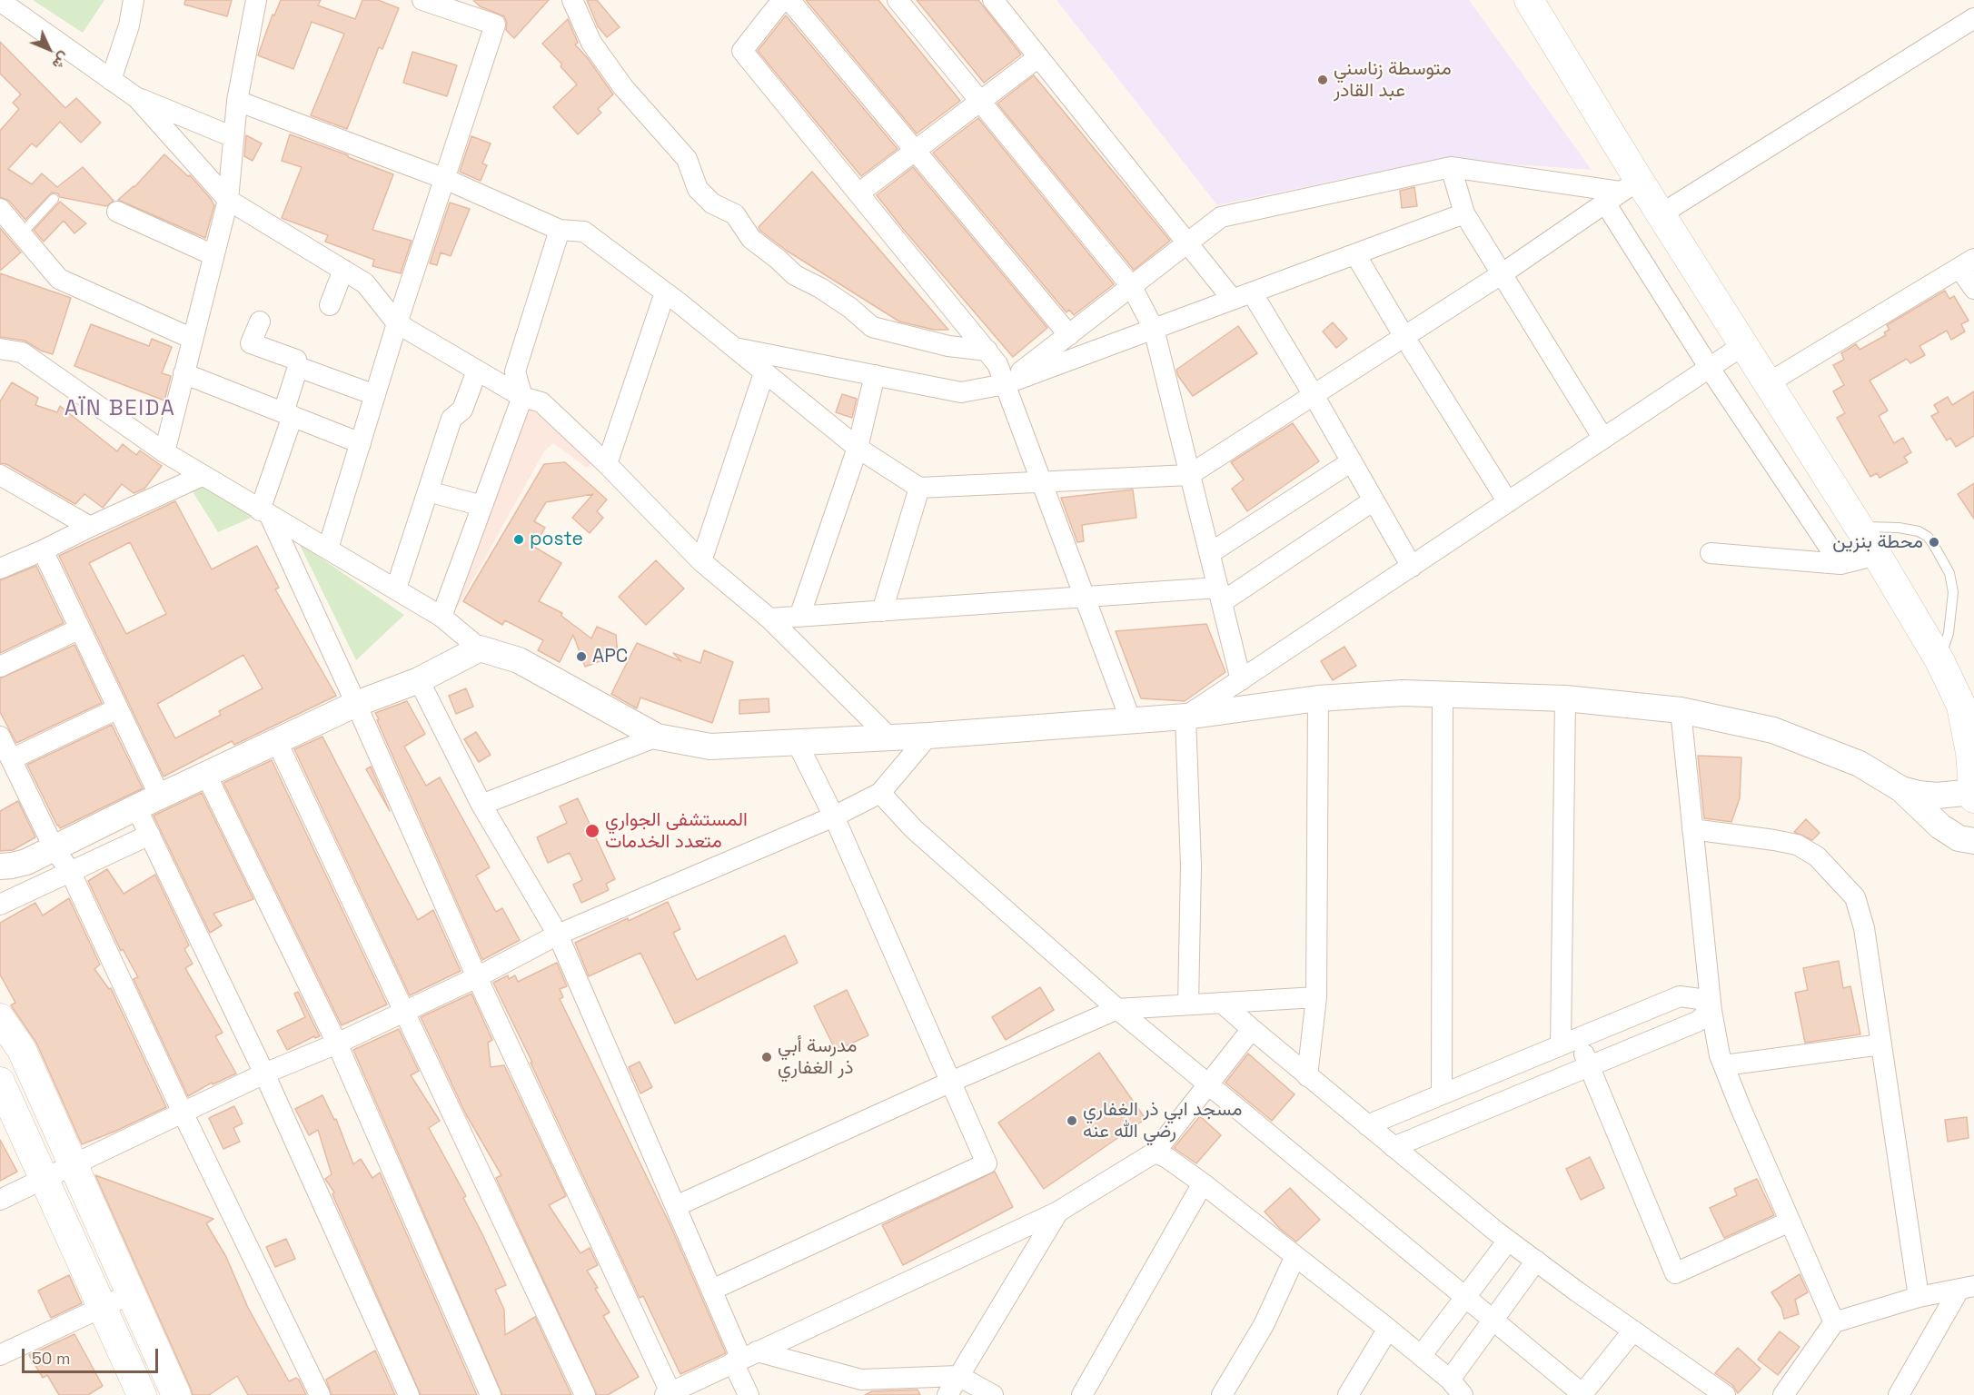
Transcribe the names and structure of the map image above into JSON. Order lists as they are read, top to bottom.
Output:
{
  "districts": ["AÏN BEIDA"],
  "places": [
    "متوسطة زناسني عبد القادر",
    "poste",
    "محطة بنزين",
    "APC",
    "المستشفى الجواري متعدد الخدمات",
    "مدرسة أبي ذر الغفاري",
    "مسجد ابي ذر الغفاري رضي الله عنه"
  ],
  "scale_bar": "50 m",
  "north": "bottom right"
}
